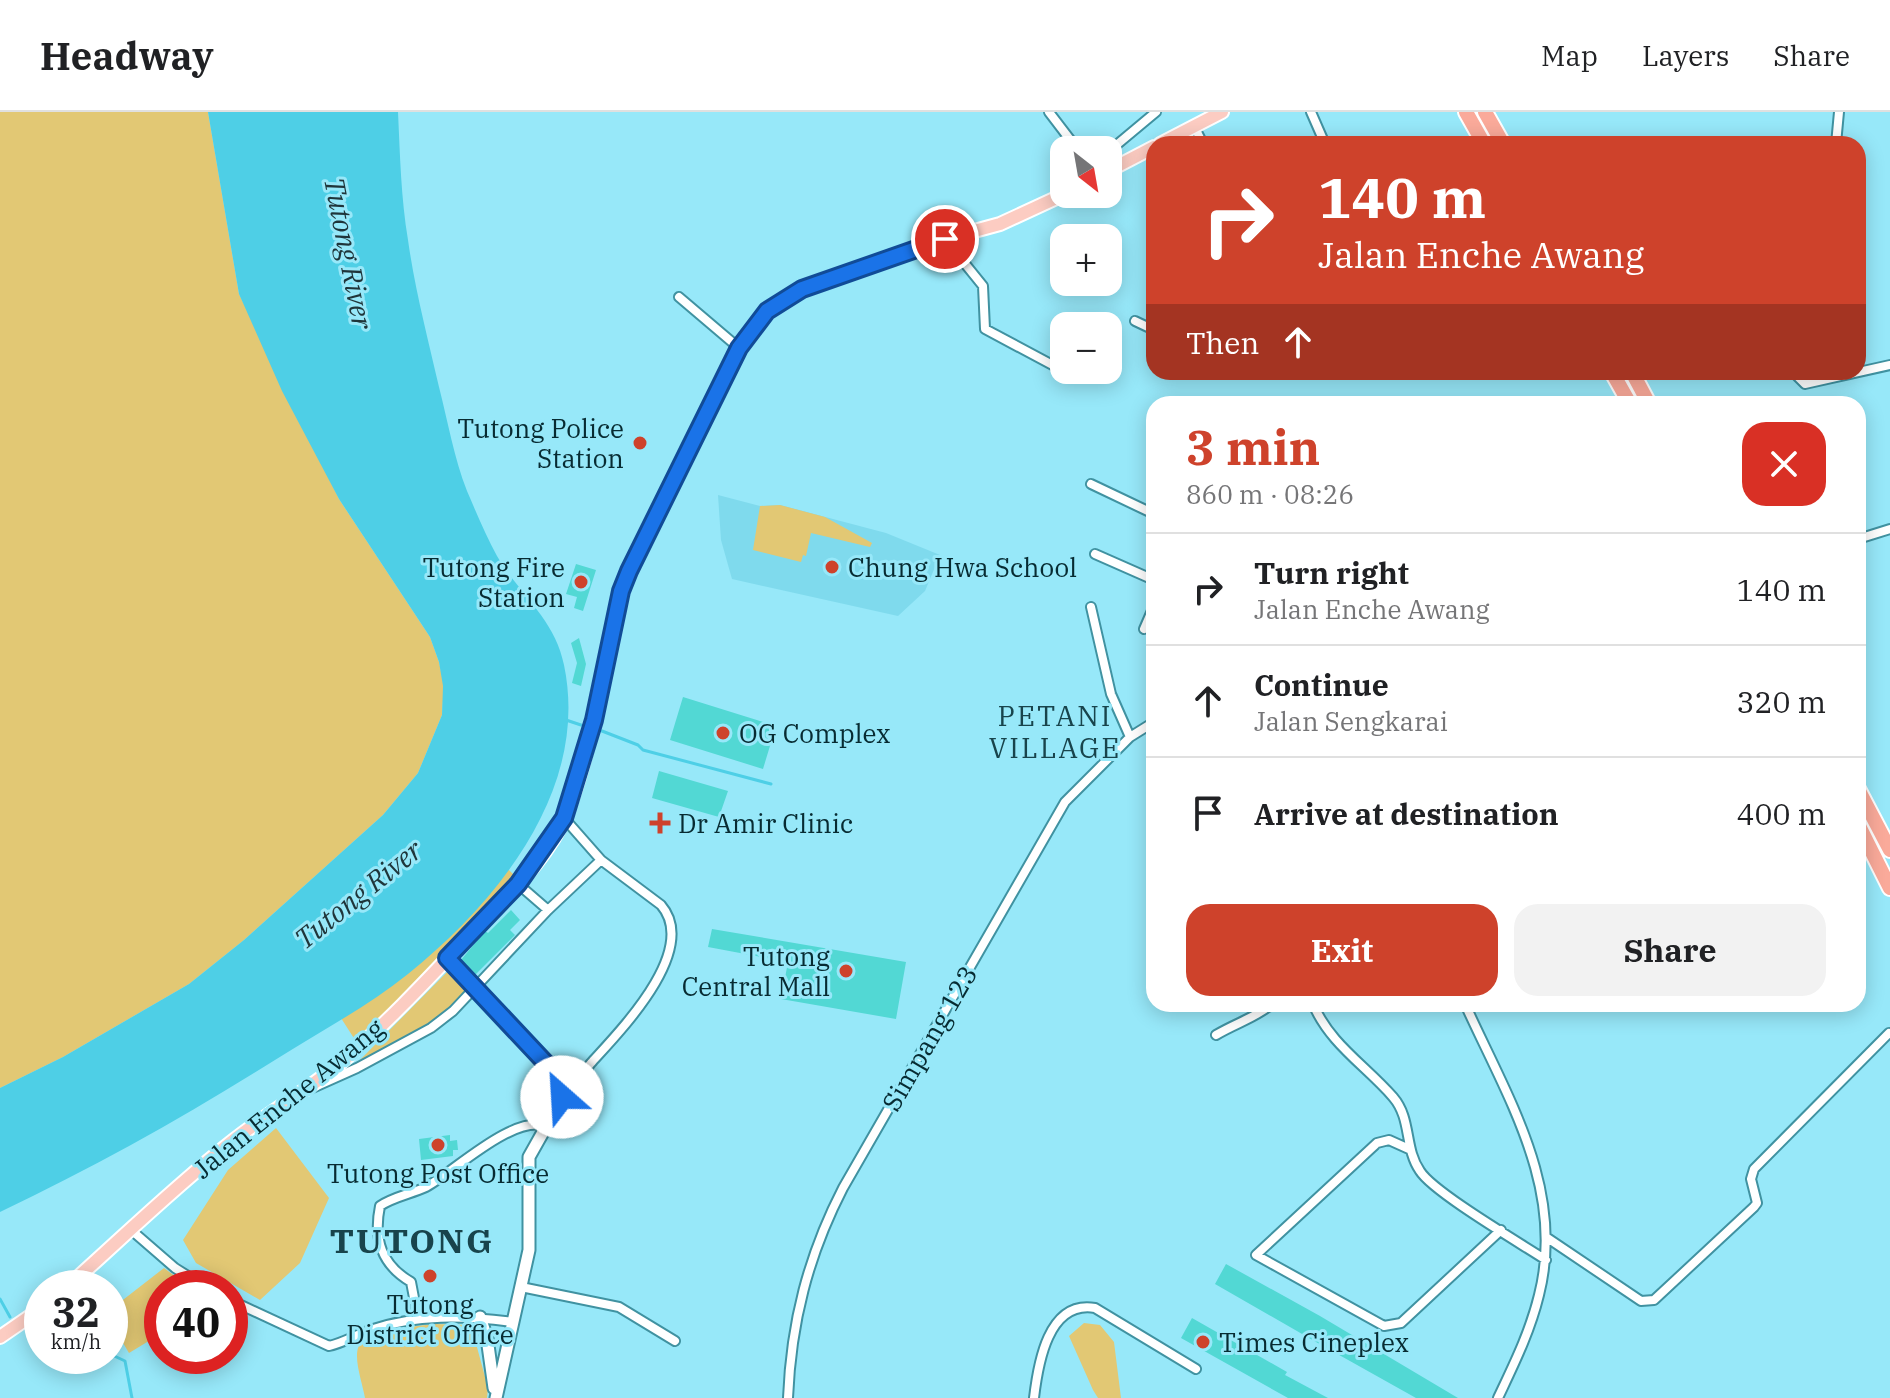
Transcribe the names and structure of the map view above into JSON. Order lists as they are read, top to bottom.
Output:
{
  "streets": {
    "main road": ["Jalan Enche Awang"],
    "street": ["Simpang 123"]
  },
  "districts": ["PETANI VILLAGE", "TUTONG"],
  "water": ["Tutong River"],
  "places": {
    "other": [
      "Tutong Police Station",
      "Chung Hwa School",
      "Tutong Fire Station",
      "OG Complex",
      "Tutong Central Mall",
      "Tutong Post Office",
      "Tutong District Office",
      "Times Cineplex"
    ],
    "health": ["Dr Amir Clinic"]
  },
  "north": "bottom right",
  "page": {
    "header": "Headway",
    "nav": ["Map", "Layers", "Share"],
    "map_buttons": ["+", "−"],
    "turn": ["140 m", "Jalan Enche Awang"],
    "then": "Then",
    "heading": ["3 min", "860 m · 08:26"],
    "list": [
      {
        "name": "Turn right",
        "note": "Jalan Enche Awang",
        "value": "140 m"
      },
      {
        "name": "Continue",
        "note": "Jalan Sengkarai",
        "value": "320 m"
      },
      {
        "name": "Arrive at destination",
        "value": "400 m"
      }
    ],
    "buttons": ["Exit", "Share"],
    "speed": "32 km/h",
    "limit": "40"
  }
}
